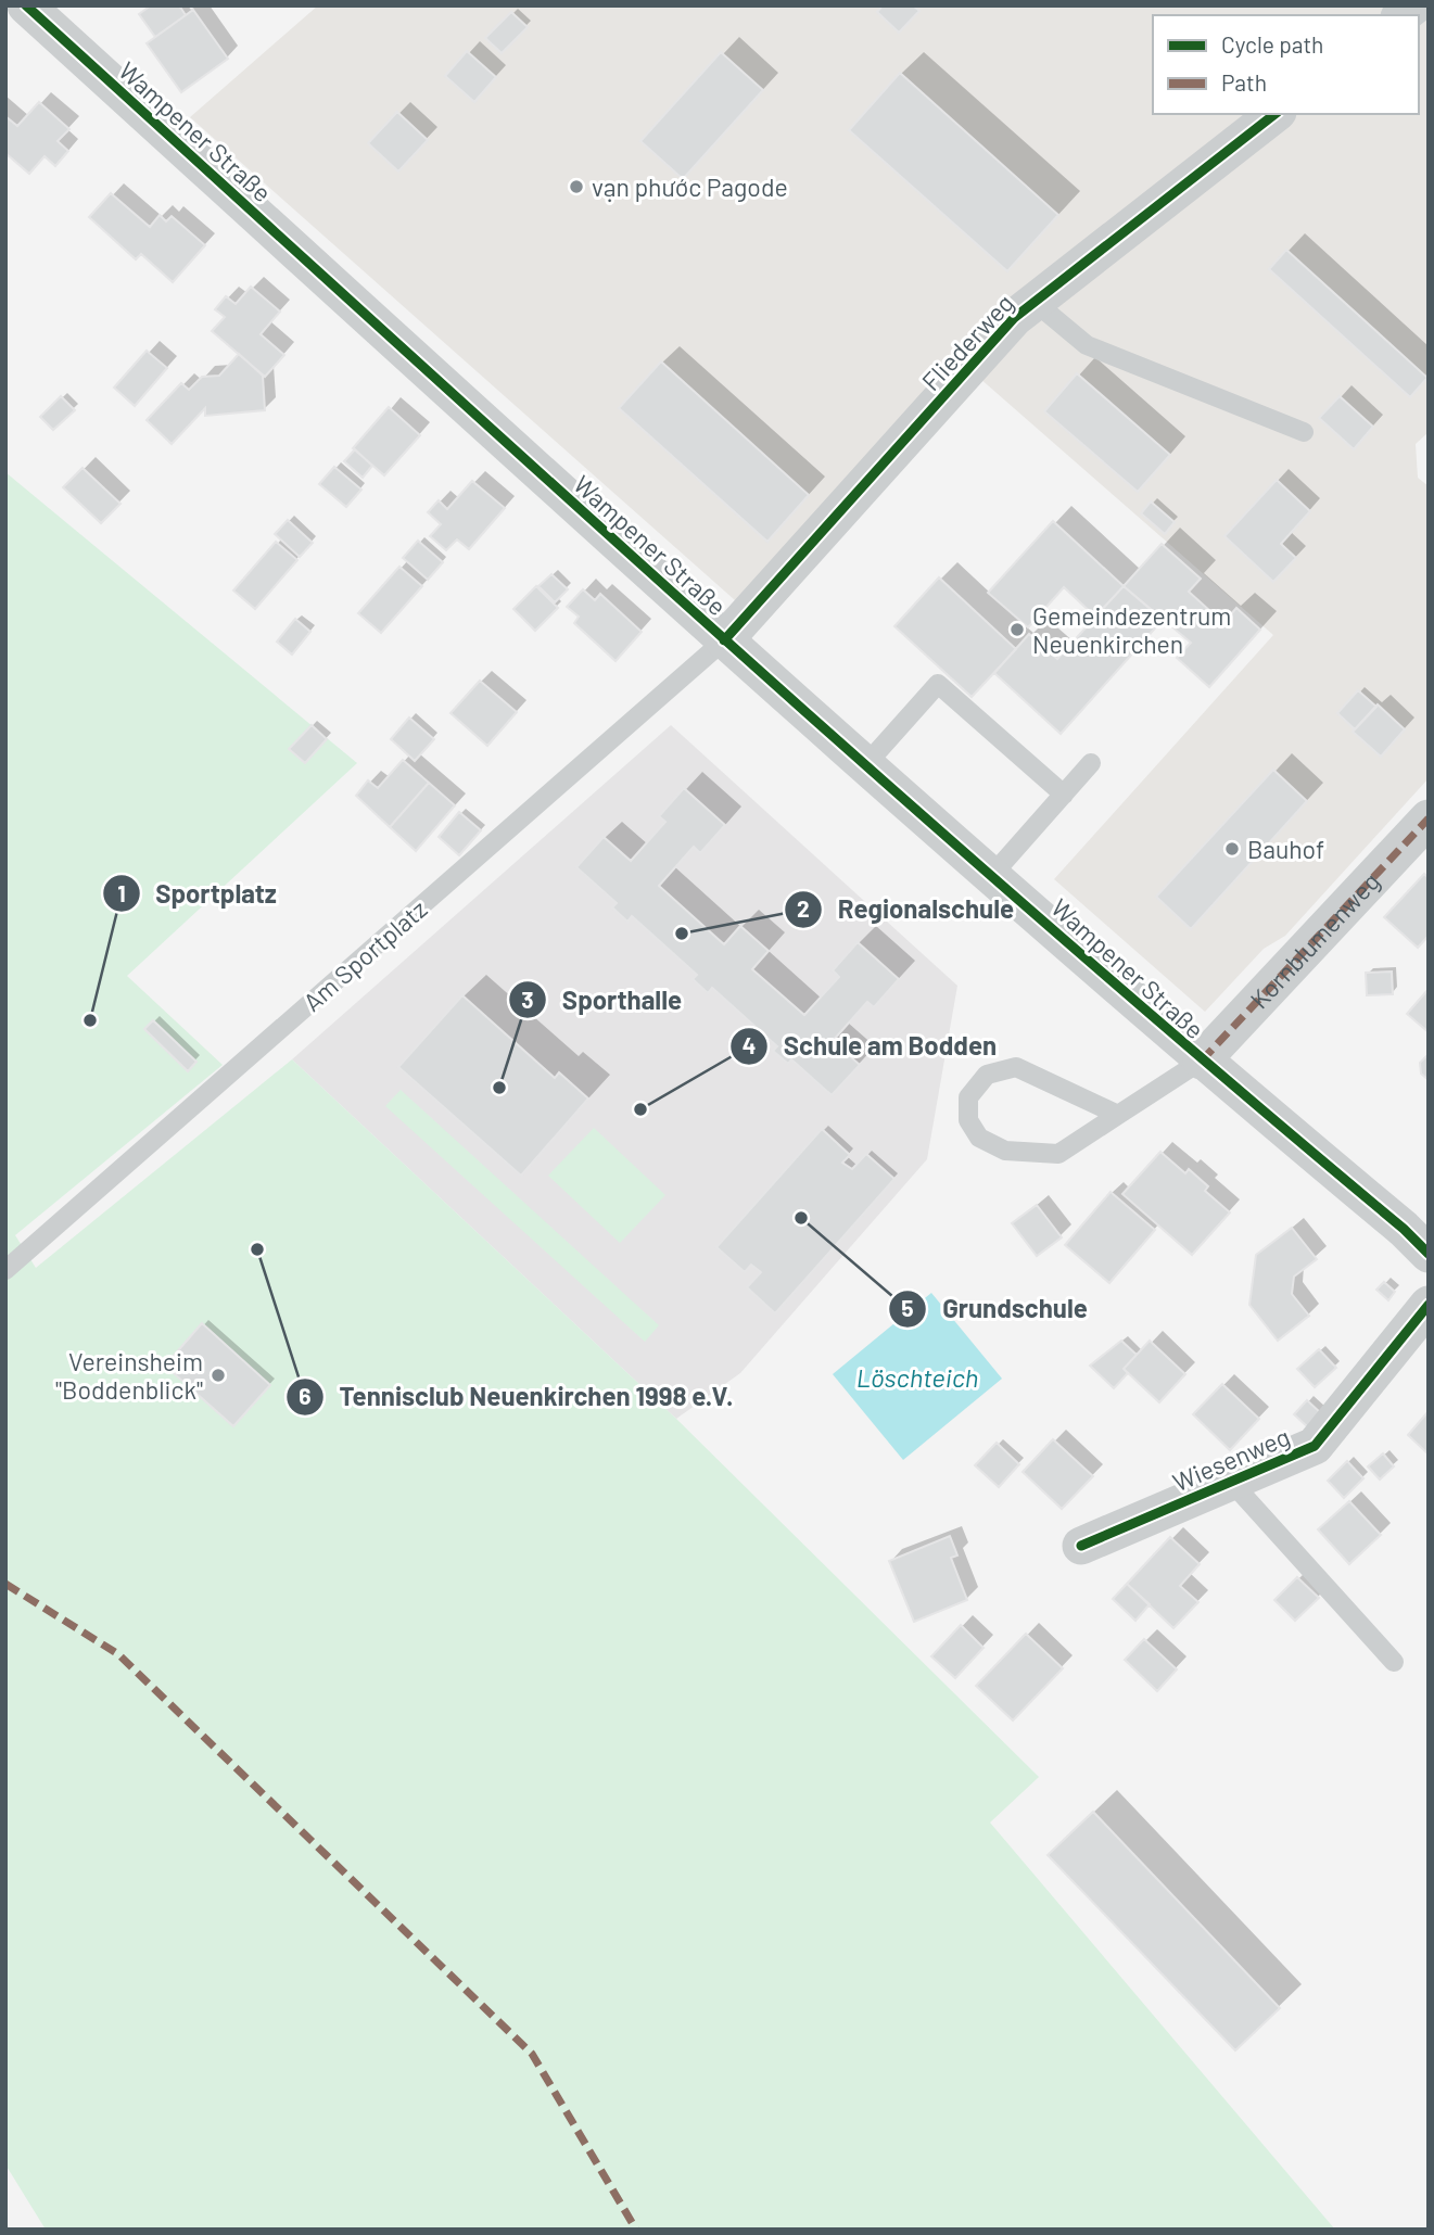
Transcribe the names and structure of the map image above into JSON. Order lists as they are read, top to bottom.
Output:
{
  "streets": {
    "street": [
      "Wampener Straße",
      "Fliederweg",
      "Kornblumenweg",
      "Wiesenweg"
    ],
    "lane": ["Am Sportplatz"]
  },
  "crossings": [
    ["Wampener Straße", "Fliederweg"],
    ["Wampener Straße", "Kornblumenweg"],
    ["Wampener Straße", "Am Sportplatz"],
    ["Fliederweg", "Am Sportplatz"]
  ],
  "water": ["Löschteich"],
  "places": [
    "vạn phước Pagode",
    "Gemeindezentrum Neuenkirchen",
    "Bauhof",
    "Regionalschule",
    "Sportplatz",
    "Sporthalle",
    "Schule am Bodden",
    "Grundschule",
    "Tennisclub Neuenkirchen 1998 e.V.",
    "Vereinsheim \"Boddenblick\""
  ],
  "legend": ["Cycle path", "Path"]
}
